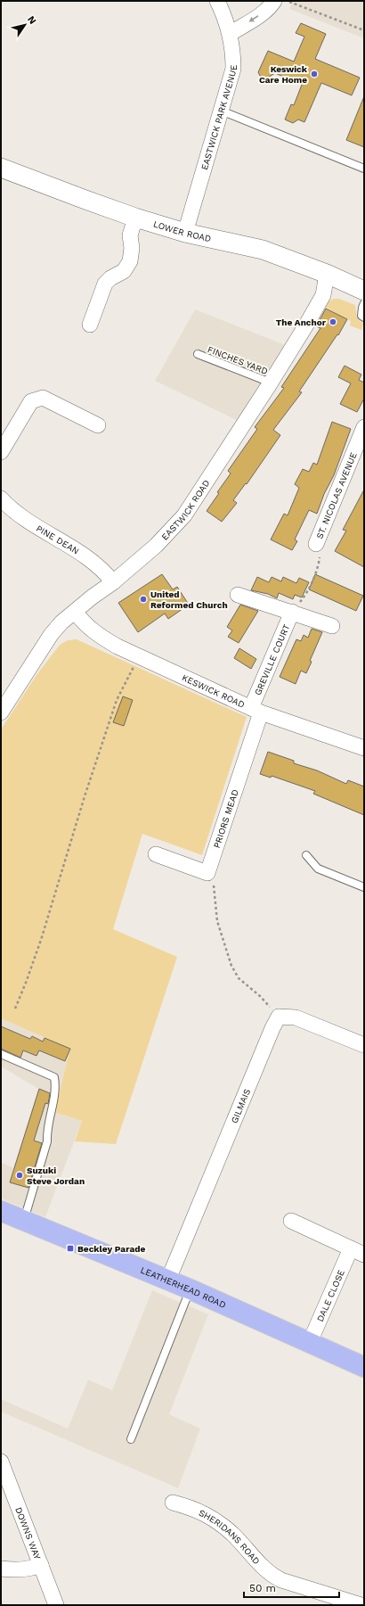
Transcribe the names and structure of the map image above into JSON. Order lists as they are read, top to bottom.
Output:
{
  "streets": {
    "main road": ["LEATHERHEAD ROAD"],
    "street": [
      "EASTWICK PARK AVENUE",
      "LOWER ROAD",
      "ST. NICOLAS AVENUE",
      "EASTWICK ROAD",
      "PINE DEAN",
      "GREVILLE COURT",
      "KESWICK ROAD",
      "PRIORS MEAD",
      "GILMAIS",
      "DALE CLOSE",
      "DOWNS WAY",
      "SHERIDANS ROAD"
    ],
    "lane": ["FINCHES YARD"]
  },
  "crossings": [
    ["EASTWICK PARK AVENUE", "LOWER ROAD"],
    ["LOWER ROAD", "EASTWICK ROAD"],
    ["FINCHES YARD", "EASTWICK ROAD"],
    ["EASTWICK ROAD", "PINE DEAN"],
    ["EASTWICK ROAD", "KESWICK ROAD"],
    ["GREVILLE COURT", "KESWICK ROAD"],
    ["GREVILLE COURT", "PRIORS MEAD"],
    ["KESWICK ROAD", "PRIORS MEAD"],
    ["GILMAIS", "LEATHERHEAD ROAD"],
    ["LEATHERHEAD ROAD", "DALE CLOSE"]
  ],
  "places": {
    "other": [
      "Keswick Care Home",
      "The Anchor",
      "United Reformed Church",
      "Suzuki Steve Jordan"
    ],
    "transit": ["Beckley Parade"]
  },
  "scale_bar": "50 m",
  "north": "top right"
}
